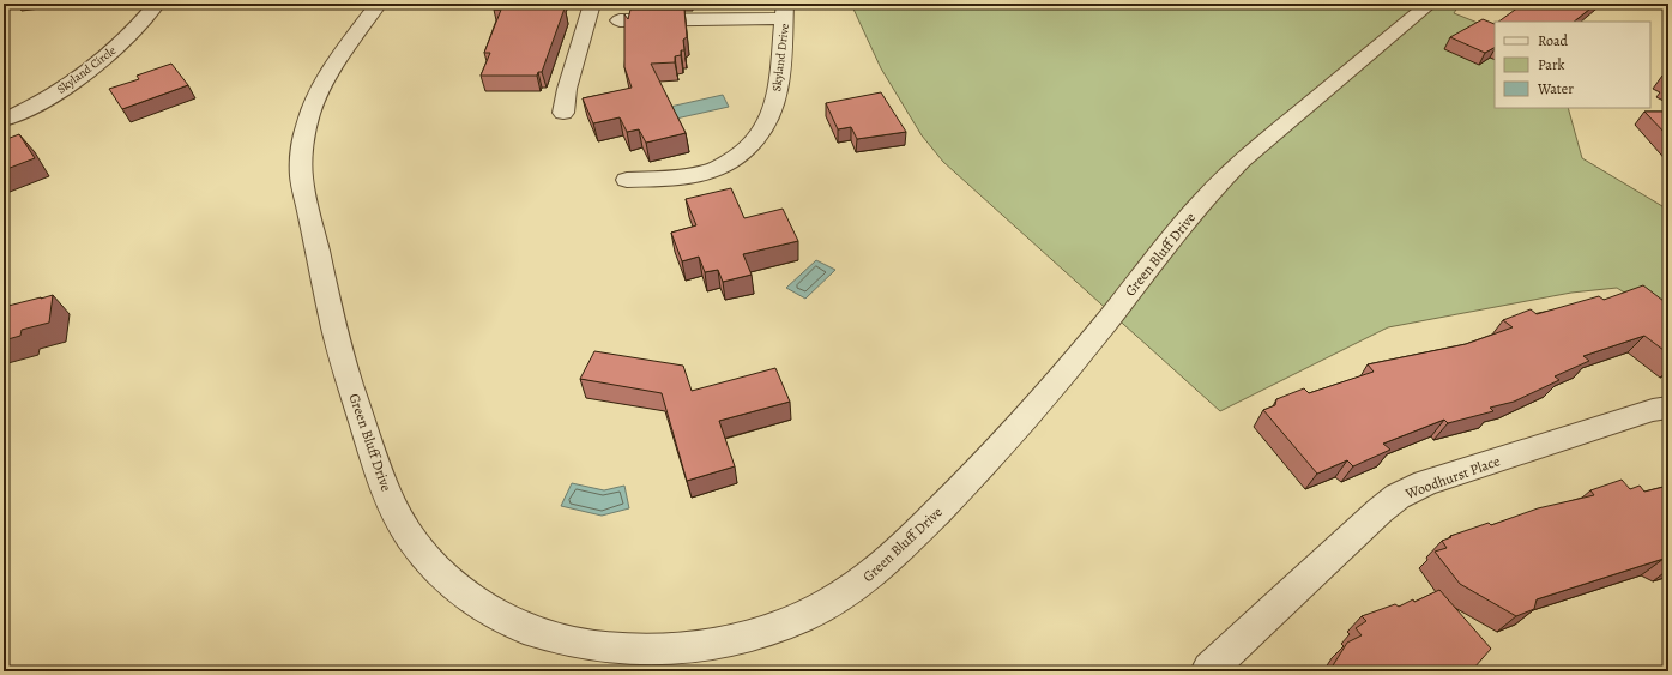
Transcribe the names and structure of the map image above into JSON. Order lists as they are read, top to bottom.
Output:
{
  "streets": {
    "street": [
      "Skyland Drive",
      "Skyland Circle",
      "Green Bluff Drive",
      "Woodhurst Place"
    ]
  },
  "legend": ["Road", "Park", "Water"]
}
